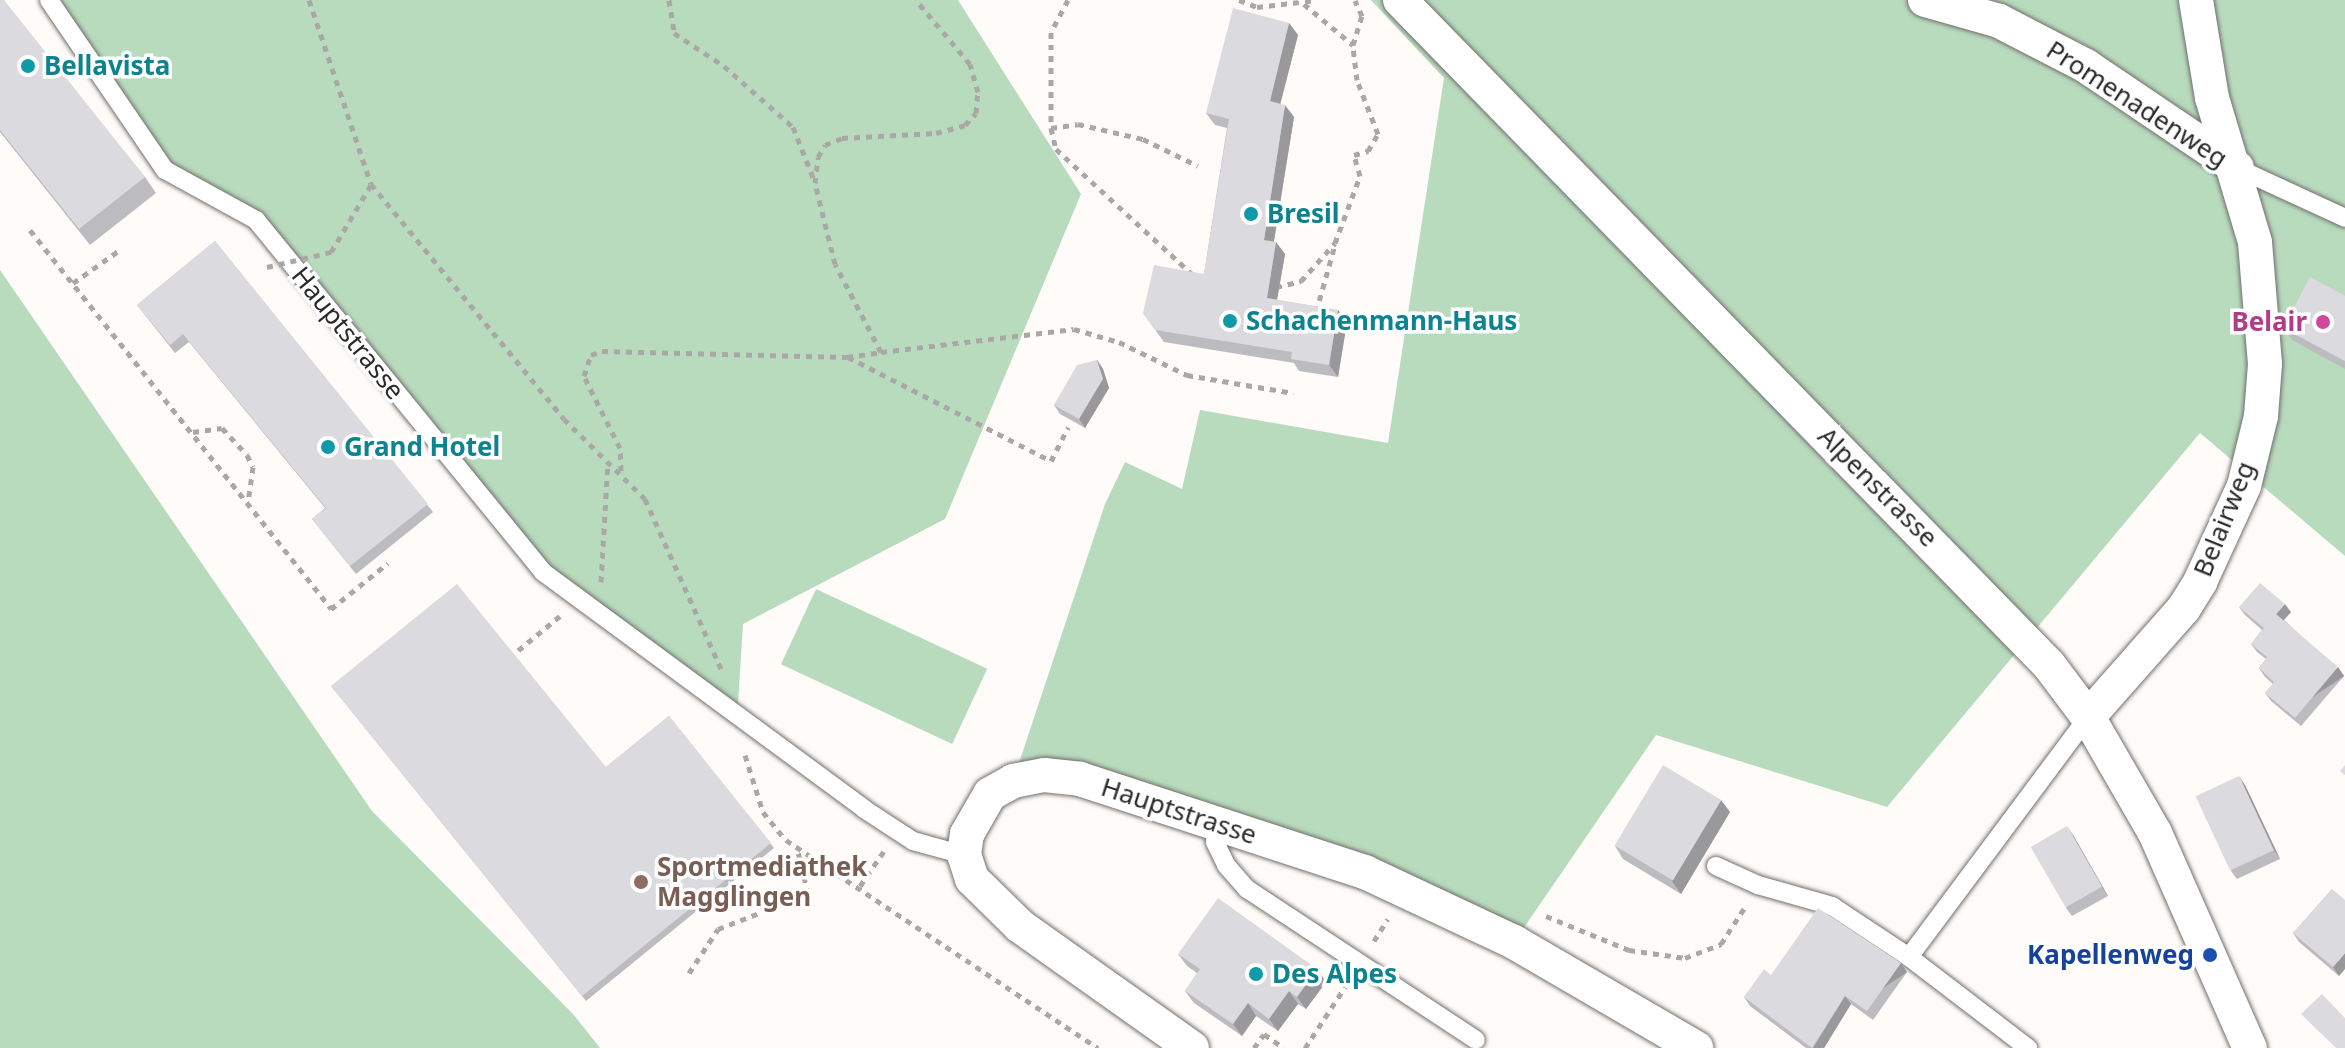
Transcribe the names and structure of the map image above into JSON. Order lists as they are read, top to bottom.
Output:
{
  "streets": {
    "street": [
      "Promenadenweg",
      "Hauptstrasse",
      "Alpenstrasse",
      "Belairweg"
    ]
  },
  "crossings": [
    ["Promenadenweg", "Belairweg"],
    ["Alpenstrasse", "Belairweg"]
  ],
  "places": [
    "Bellavista",
    "Bresil",
    "Schachenmann-Haus",
    "Belair",
    "Grand Hotel",
    "Sportmediathek Magglingen",
    "Kapellenweg",
    "Des Alpes"
  ]
}
